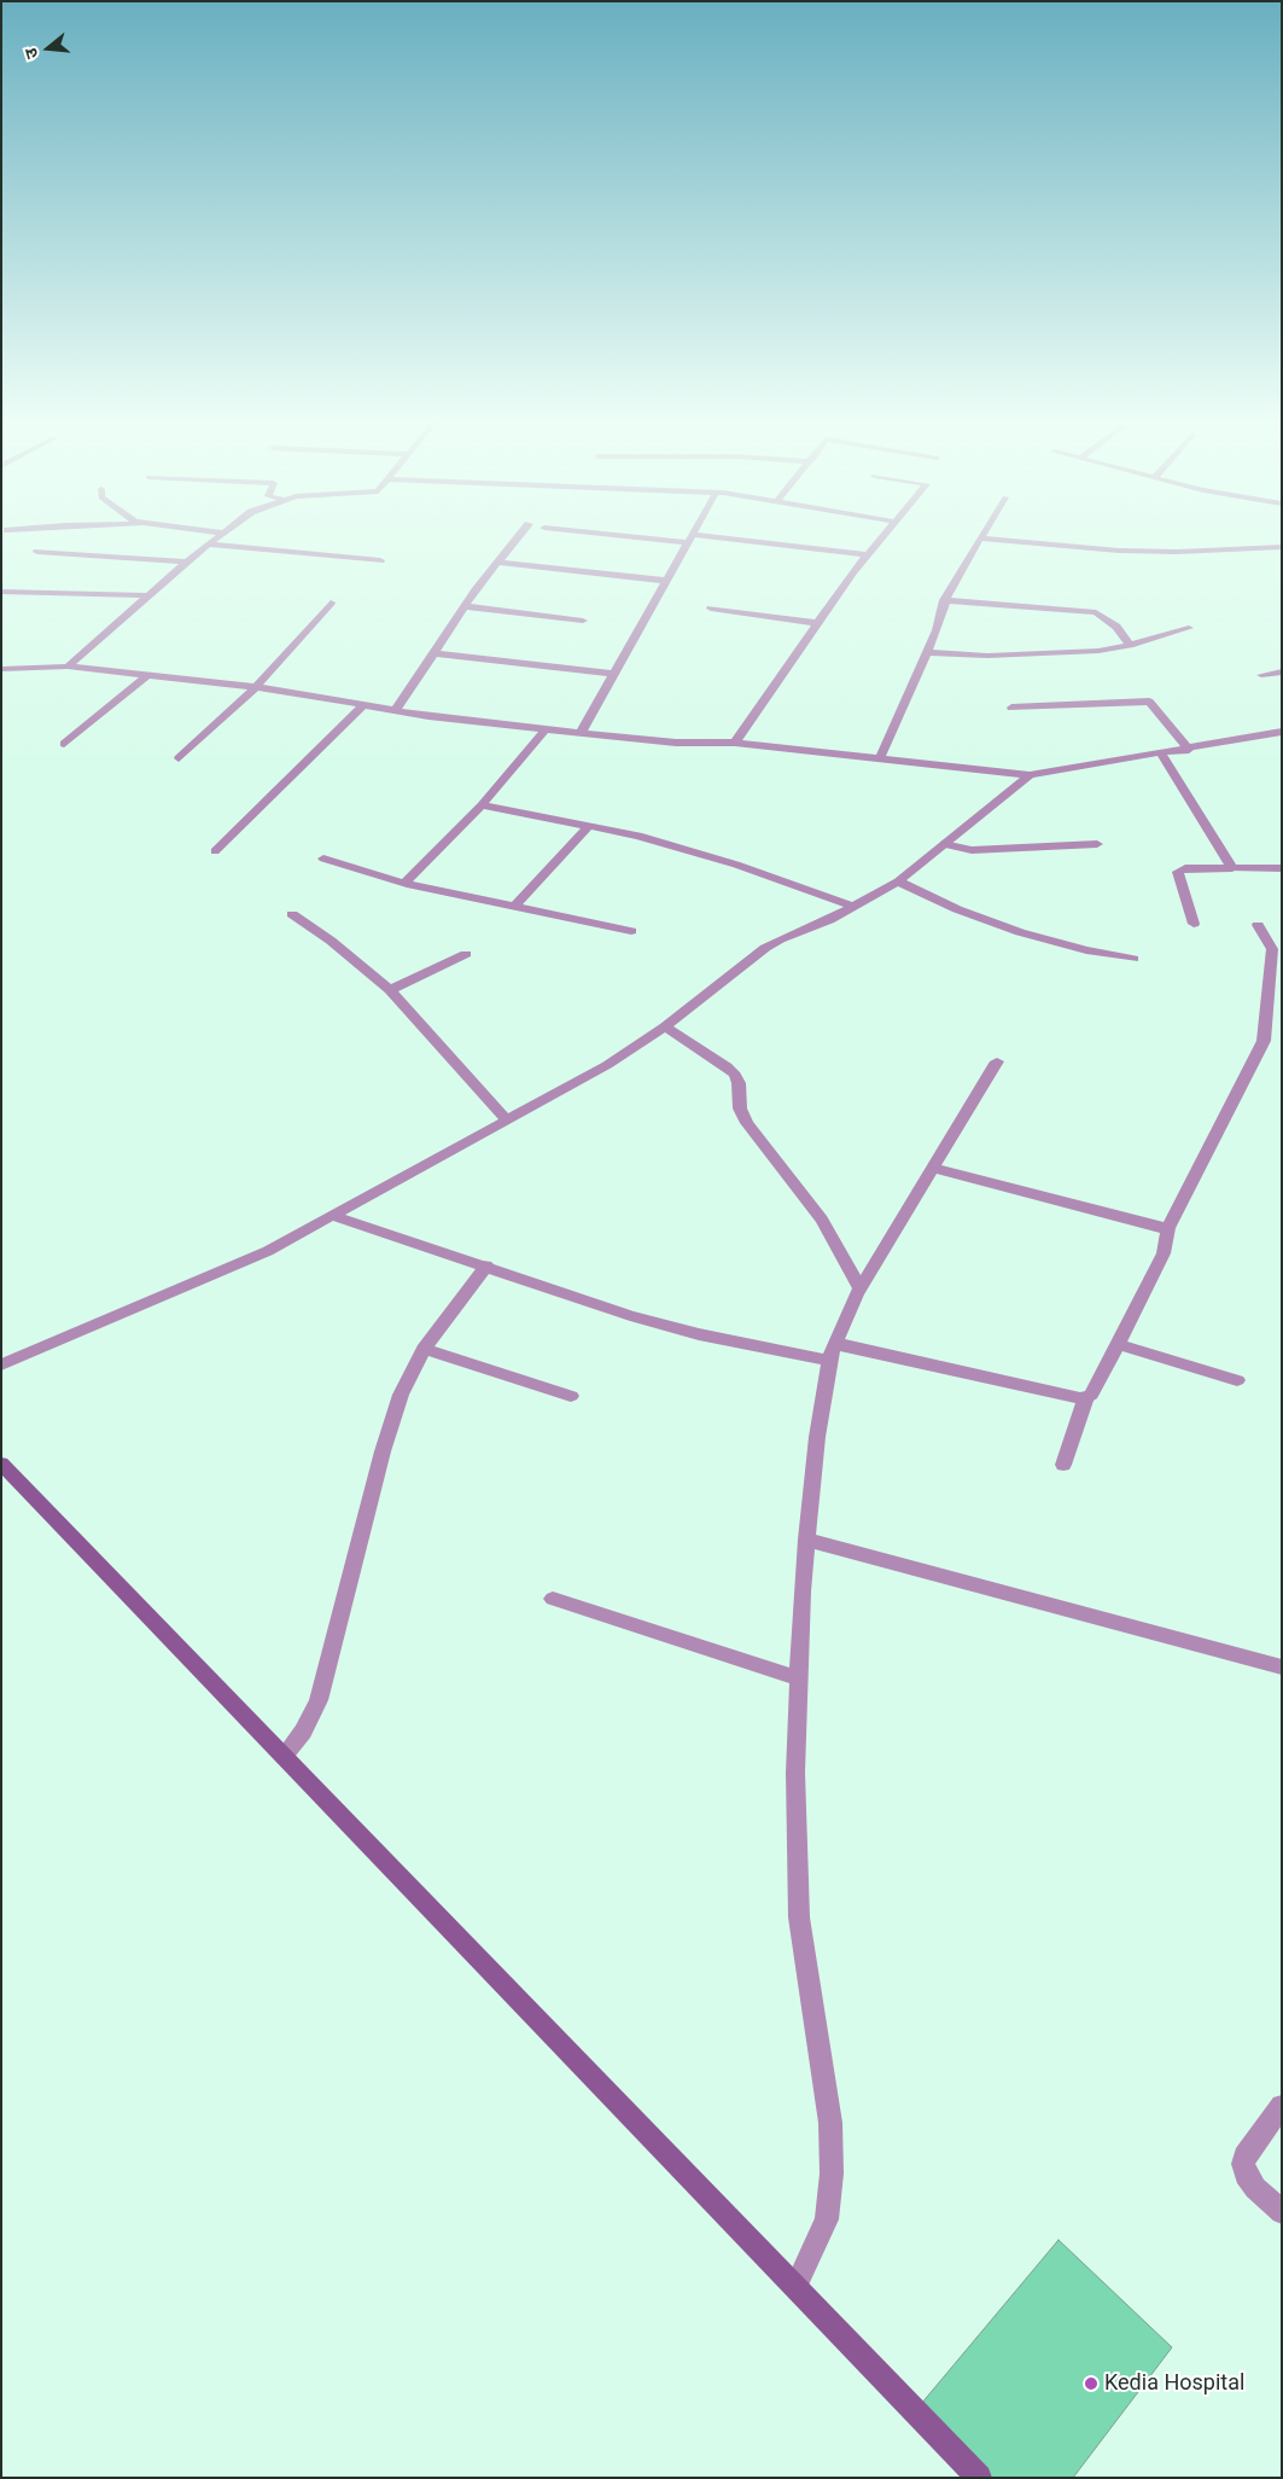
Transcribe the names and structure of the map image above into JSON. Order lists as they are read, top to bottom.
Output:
{
  "places": ["Kedia Hospital"],
  "north": "left"
}
